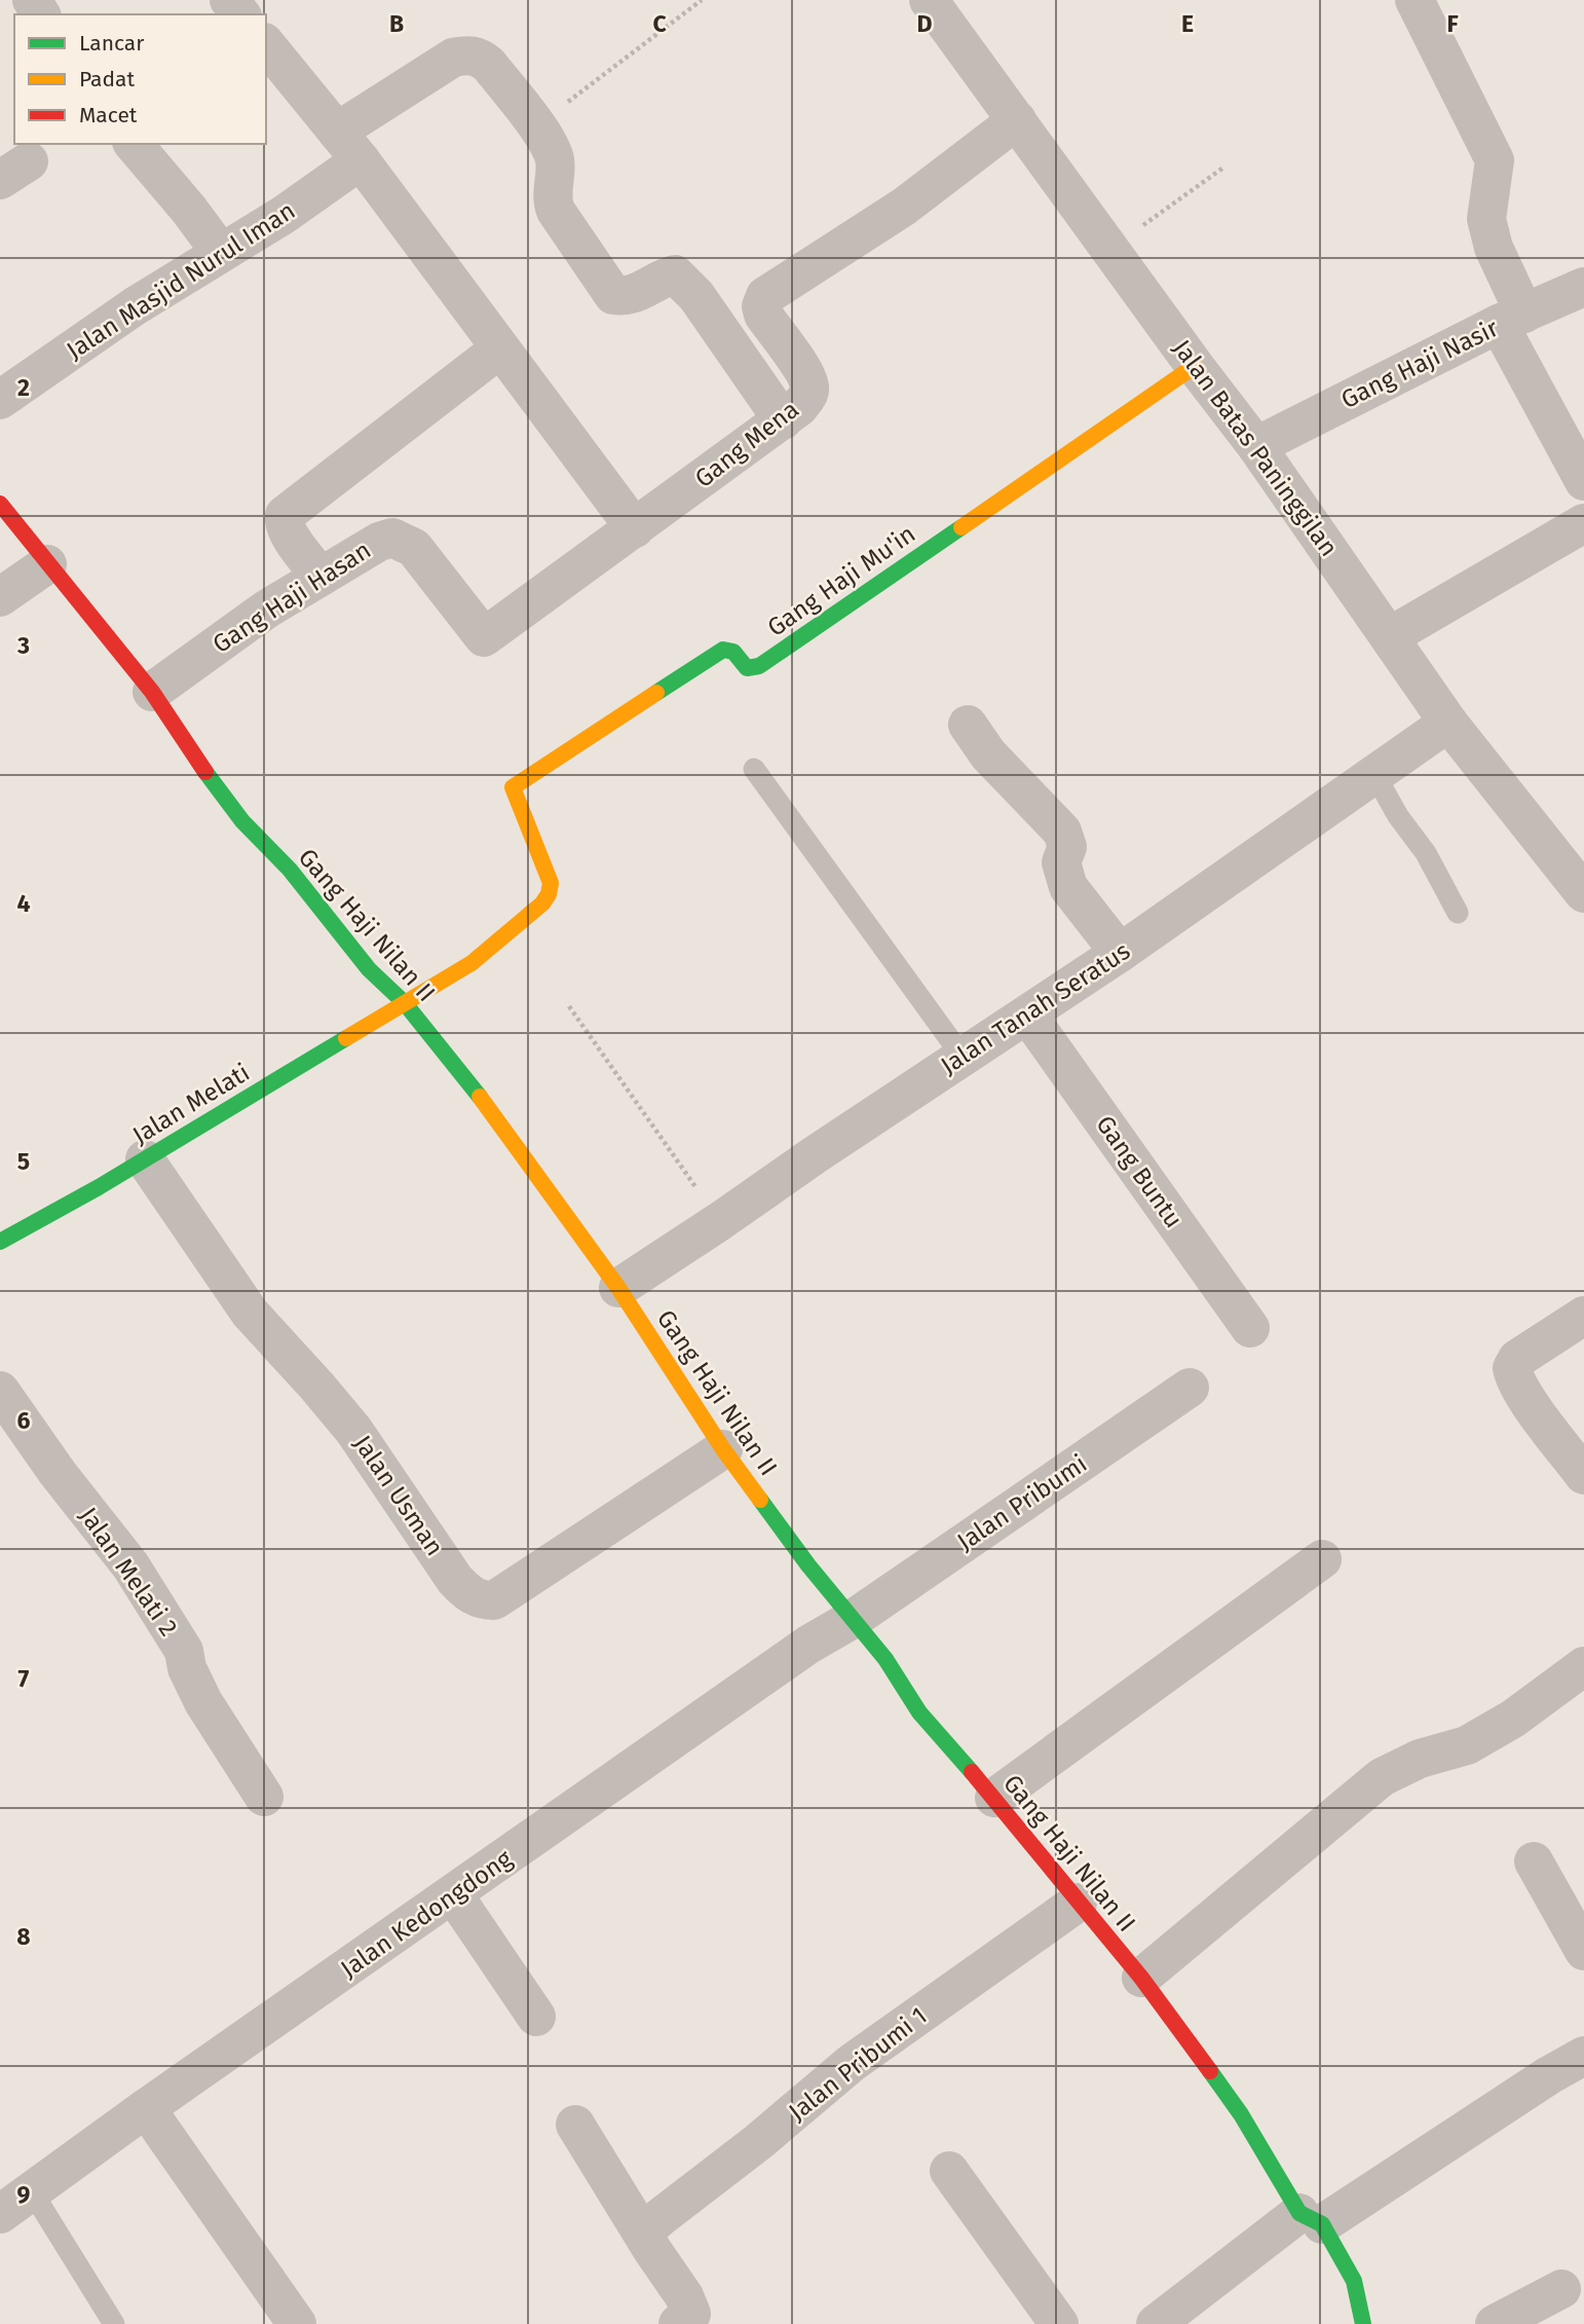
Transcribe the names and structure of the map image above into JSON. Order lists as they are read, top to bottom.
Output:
{
  "streets": {
    "street": [
      "Jalan Masjid Nurul Iman",
      "Gang Haji Nasir",
      "Gang Mena",
      "Jalan Batas Paninggilan",
      "Gang Haji Mu'in",
      "Gang Haji Hasan",
      "Gang Haji Nilan II",
      "Jalan Tanah Seratus",
      "Jalan Melati",
      "Gang Buntu",
      "Jalan Usman",
      "Jalan Pribumi",
      "Jalan Melati 2",
      "Jalan Kedongdong",
      "Jalan Pribumi 1"
    ]
  },
  "crossings": [
    ["Jalan Masjid Nurul Iman", "Gang Mena"],
    ["Gang Haji Nasir", "Jalan Batas Paninggilan"],
    ["Gang Mena", "Jalan Batas Paninggilan"],
    ["Gang Mena", "Gang Haji Hasan"],
    ["Jalan Batas Paninggilan", "Gang Haji Mu'in"],
    ["Jalan Batas Paninggilan", "Jalan Tanah Seratus"],
    ["Gang Haji Mu'in", "Gang Haji Nilan II"],
    ["Gang Haji Mu'in", "Jalan Melati"],
    ["Gang Haji Hasan", "Gang Haji Nilan II"],
    ["Gang Haji Nilan II", "Jalan Tanah Seratus"],
    ["Gang Haji Nilan II", "Jalan Melati"],
    ["Gang Haji Nilan II", "Jalan Usman"],
    ["Gang Haji Nilan II", "Jalan Pribumi"],
    ["Gang Haji Nilan II", "Jalan Kedongdong"],
    ["Gang Haji Nilan II", "Jalan Pribumi 1"],
    ["Jalan Tanah Seratus", "Gang Buntu"],
    ["Jalan Melati", "Jalan Usman"],
    ["Jalan Pribumi", "Jalan Kedongdong"]
  ],
  "legend": ["Lancar", "Padat", "Macet"],
  "grid": {
    "columns": [
      "B",
      "C",
      "D",
      "E",
      "F"
    ],
    "rows": [
      "2",
      "3",
      "4",
      "5",
      "6",
      "7",
      "8",
      "9"
    ]
  }
}
